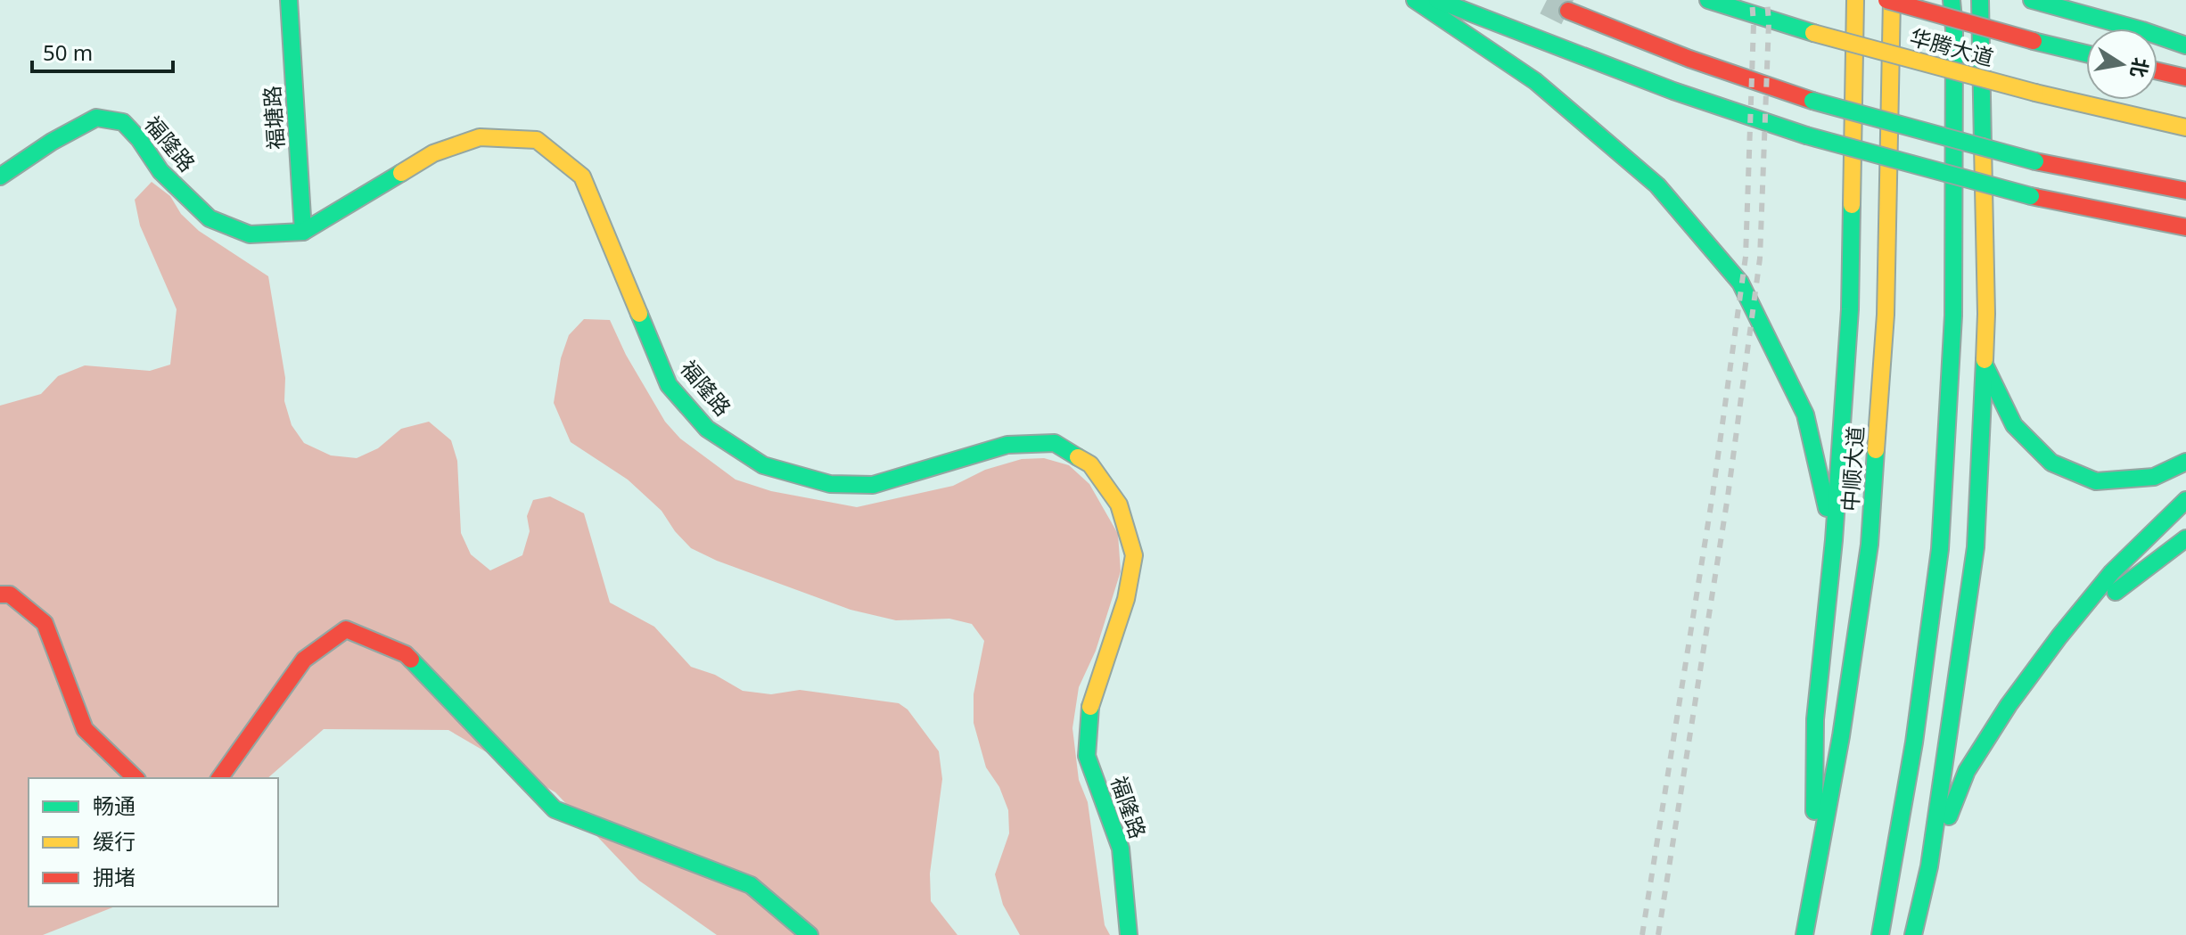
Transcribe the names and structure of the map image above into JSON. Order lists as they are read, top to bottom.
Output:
{
  "streets": {
    "main road": [
      "华腾大道",
      "福塘路",
      "福隆路",
      "中顺大道"
    ]
  },
  "crossings": [
    ["华腾大道", "中顺大道"],
    ["福塘路", "福隆路"]
  ],
  "legend": ["畅通", "缓行", "拥堵"],
  "scale_bar": "50 m",
  "north": "right"
}
